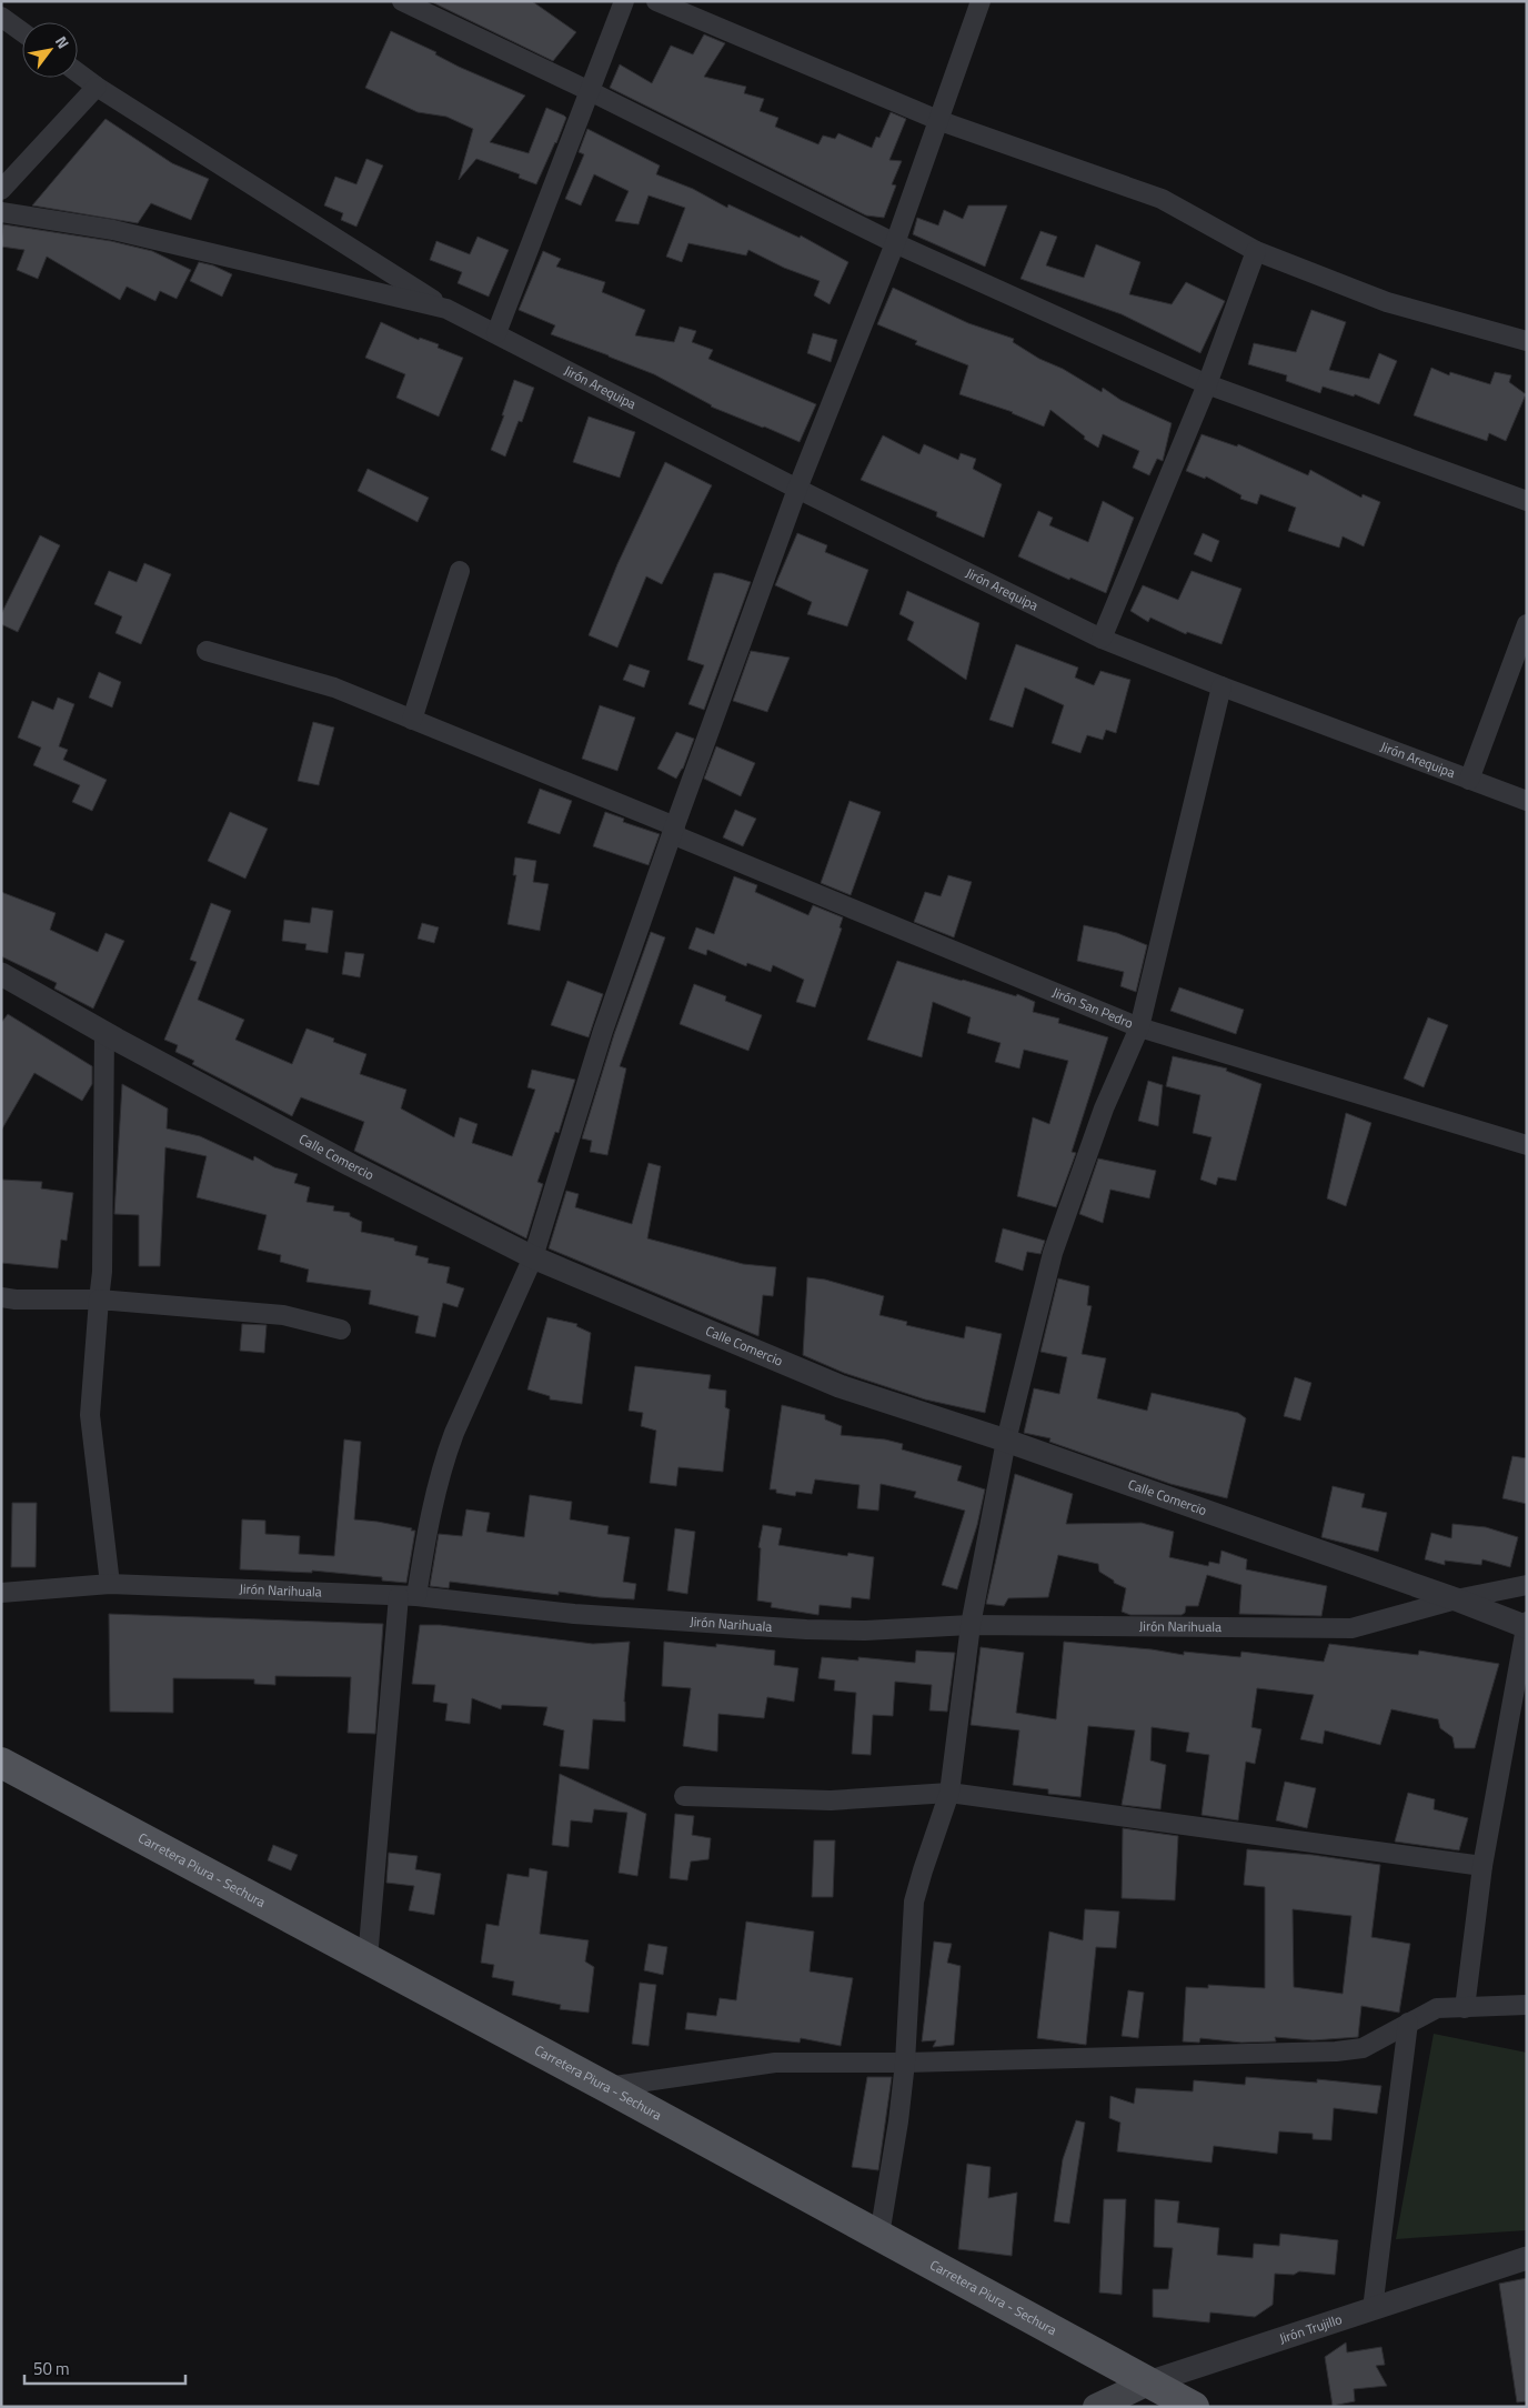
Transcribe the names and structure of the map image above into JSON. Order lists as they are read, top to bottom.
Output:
{
  "streets": {
    "main road": ["Carretera Piura - Sechura", "Jirón Trujillo"],
    "street": [
      "Jirón Arequipa",
      "Jirón San Pedro",
      "Calle Comercio",
      "Jirón Narihuala"
    ]
  },
  "crossings": [
    ["Calle Comercio", "Jirón Narihuala"],
    ["Carretera Piura - Sechura", "Jirón Trujillo"]
  ],
  "scale_bar": "50 m",
  "north": "top right"
}
